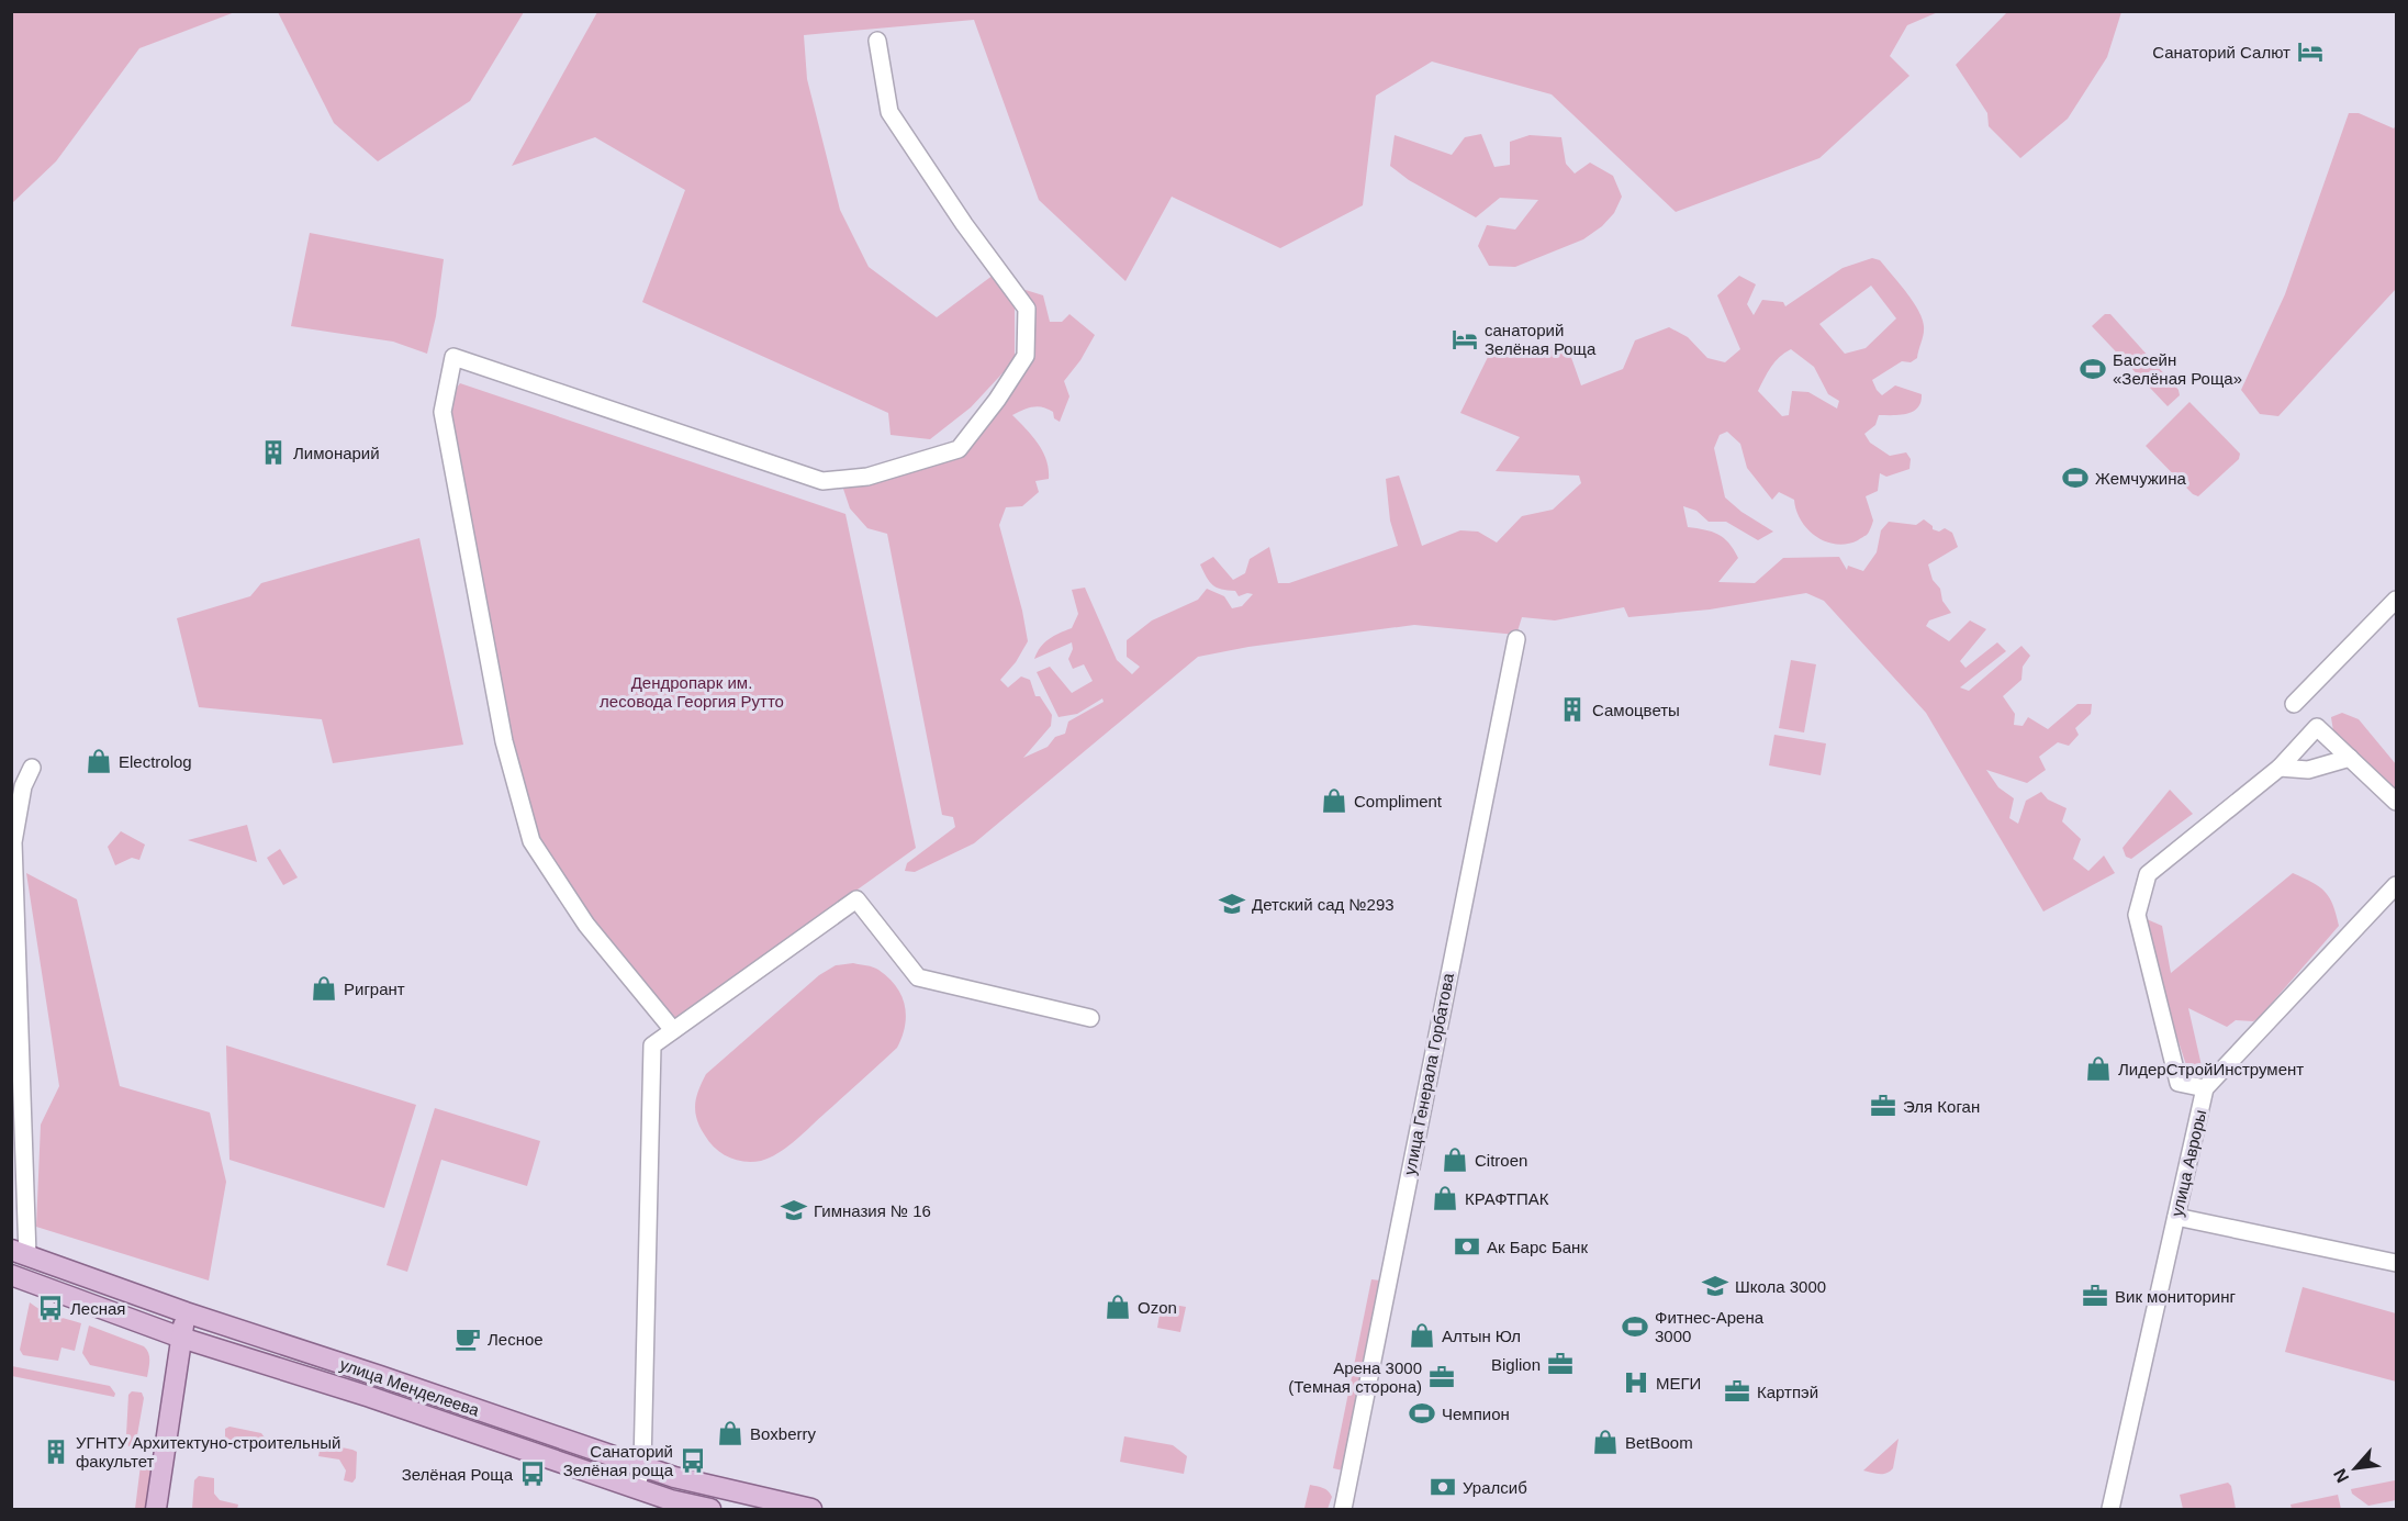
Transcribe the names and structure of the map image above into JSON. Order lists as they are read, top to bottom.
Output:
{
  "streets": {
    "main road": ["улица Менделеева"],
    "street": ["улица Генерала Горбатова", "улица Авроры"]
  },
  "parks": ["Дендропарк им. лесовода Георгия Рутто"],
  "places": {
    "hotel": ["Санаторий Салют", "санаторий Зелёная Роща"],
    "sports": [
      "Бассейн «Зелёная Роща»",
      "Жемчужина",
      "Фитнес-Арена 3000",
      "Чемпион"
    ],
    "building": ["Лимонарий", "Самоцветы", "УГНТУ Архитектуно-строительный факультет"],
    "shop": [
      "Electrolog",
      "Compliment",
      "Ригрант",
      "ЛидерСтройИнструмент",
      "Citroen",
      "КРАФТПАК",
      "Ozon",
      "Алтын Юл",
      "Boxberry",
      "BetBoom"
    ],
    "school or university": ["Детский сад №293", "Гимназия № 16", "Школа 3000"],
    "office": [
      "Эля Коган",
      "Вик мониторинг",
      "Biglion",
      "Арена 3000 (Темная сторона)",
      "Картпэй"
    ],
    "bank": ["Ак Барс Банк", "Уралсиб"],
    "bus stop": ["Лесная", "Санаторий Зелёная роща", "Зелёная Роща"],
    "cafe": ["Лесное"],
    "hospital": ["МЕГИ"]
  },
  "north": "bottom left"
}
